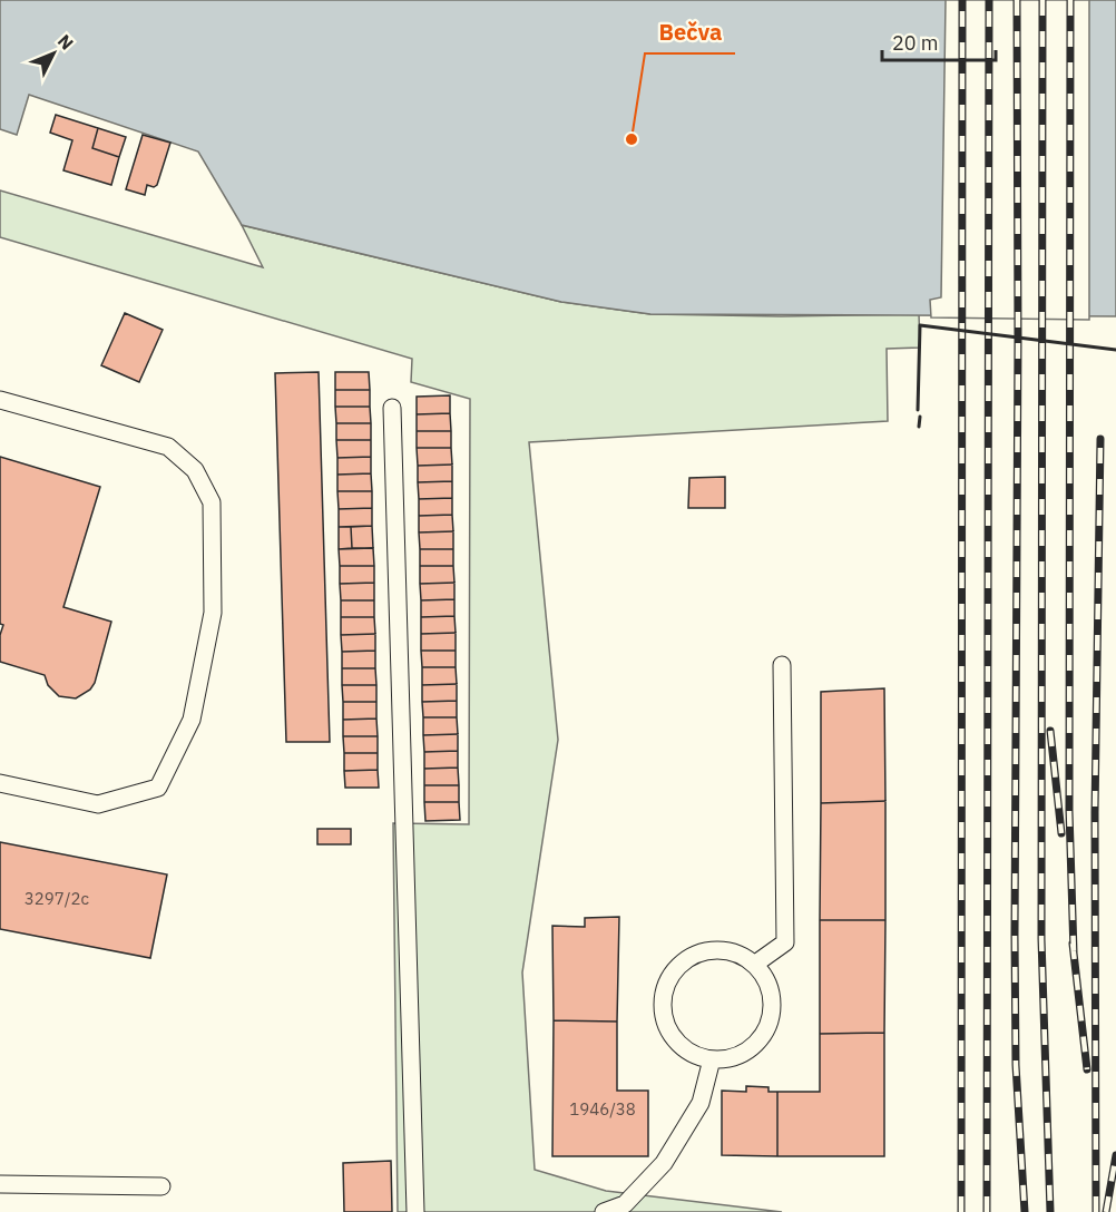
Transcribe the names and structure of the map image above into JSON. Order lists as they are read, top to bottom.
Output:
{
  "places": ["Bečva"],
  "house_numbers": ["3297/2c", "1946/38"],
  "scale_bar": "20 m",
  "north": "top right"
}
